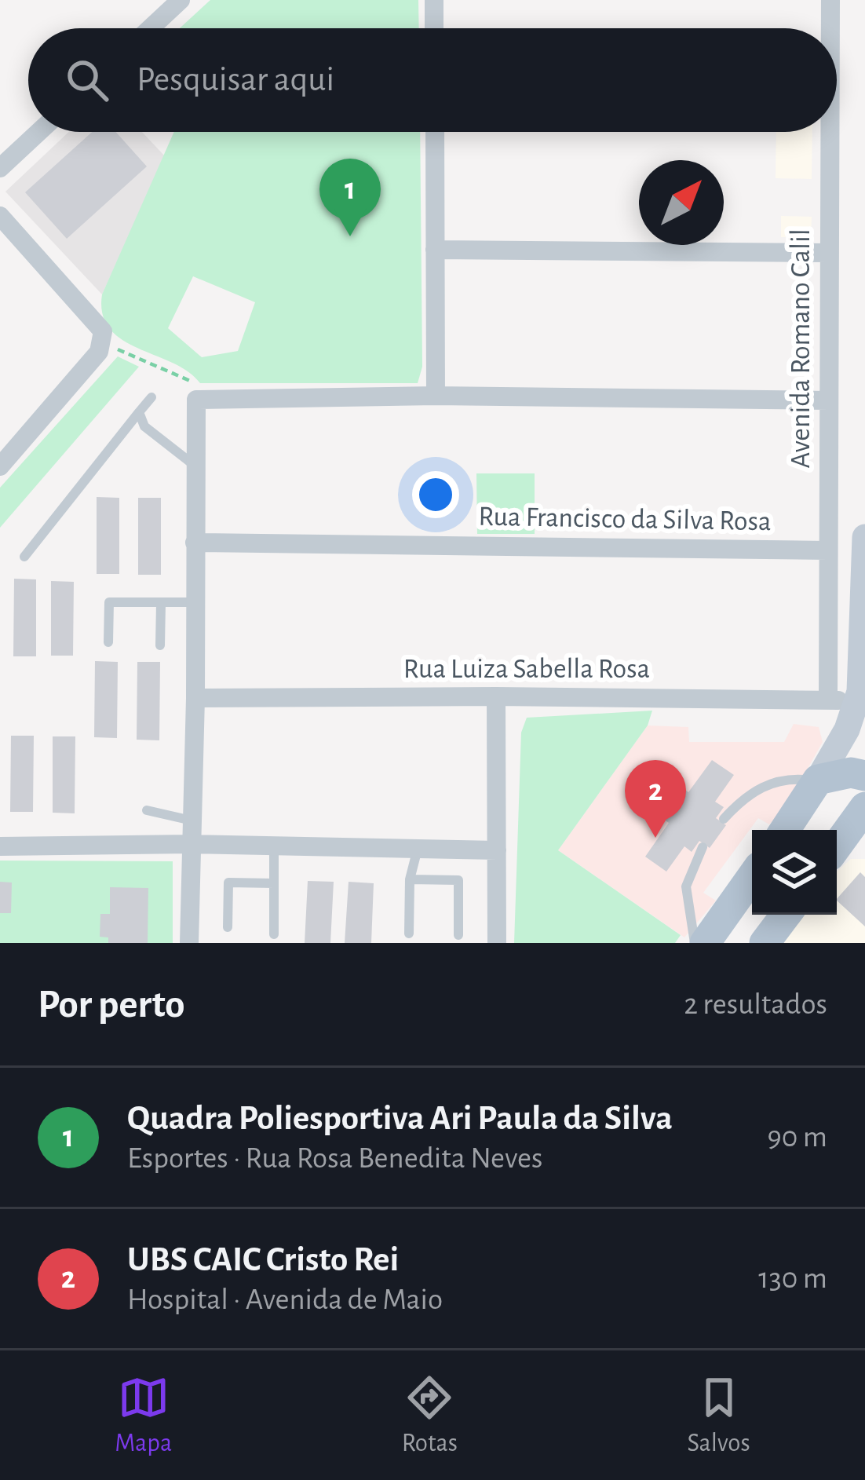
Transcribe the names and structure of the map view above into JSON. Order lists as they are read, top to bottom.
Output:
{
  "streets": {
    "street": ["Avenida Romano Calil", "Rua Francisco da Silva Rosa", "Rua Luiza Sabella Rosa"]
  },
  "crossings": [
    ["Avenida Romano Calil", "Rua Francisco da Silva Rosa"],
    ["Avenida Romano Calil", "Rua Luiza Sabella Rosa"]
  ],
  "north": "top right",
  "page": {
    "search": "Pesquisar aqui",
    "pins": ["1", "2"],
    "heading": ["Por perto", "2 resultados"],
    "list": [
      {
        "mark": "1",
        "name": "Quadra Poliesportiva Ari Paula da Silva",
        "note": "Esportes · Rua Rosa Benedita Neves",
        "value": "90 m"
      },
      {
        "mark": "2",
        "name": "UBS CAIC Cristo Rei",
        "note": "Hospital · Avenida de Maio",
        "value": "130 m"
      }
    ],
    "nav": ["Mapa", "Rotas", "Salvos"]
  }
}
